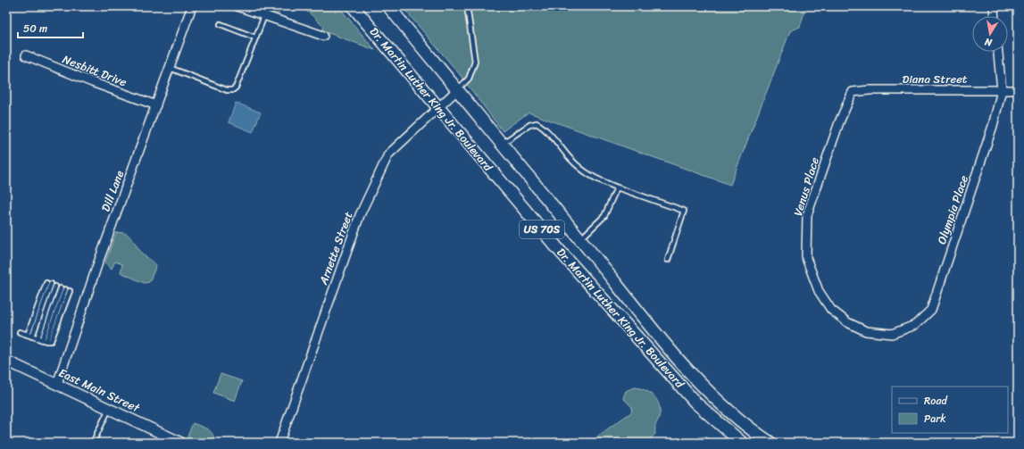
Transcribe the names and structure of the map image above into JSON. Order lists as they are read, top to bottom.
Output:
{
  "streets": {
    "main road": ["Dr. Martin Luther King Jr. Boulevard", "US 70S"],
    "street": [
      "Nesbitt Drive",
      "Diana Street",
      "Venus Place",
      "Dill Lane",
      "Olympia Place",
      "Arnette Street",
      "East Main Street"
    ]
  },
  "crossings": [
    ["Nesbitt Drive", "Dill Lane"],
    ["Diana Street", "Venus Place"],
    ["Diana Street", "Olympia Place"],
    ["Dr. Martin Luther King Jr. Boulevard", "Arnette Street"],
    ["Venus Place", "Olympia Place"],
    ["Dill Lane", "East Main Street"]
  ],
  "legend": ["Road", "Park"],
  "scale_bar": "50 m",
  "north": "bottom"
}
